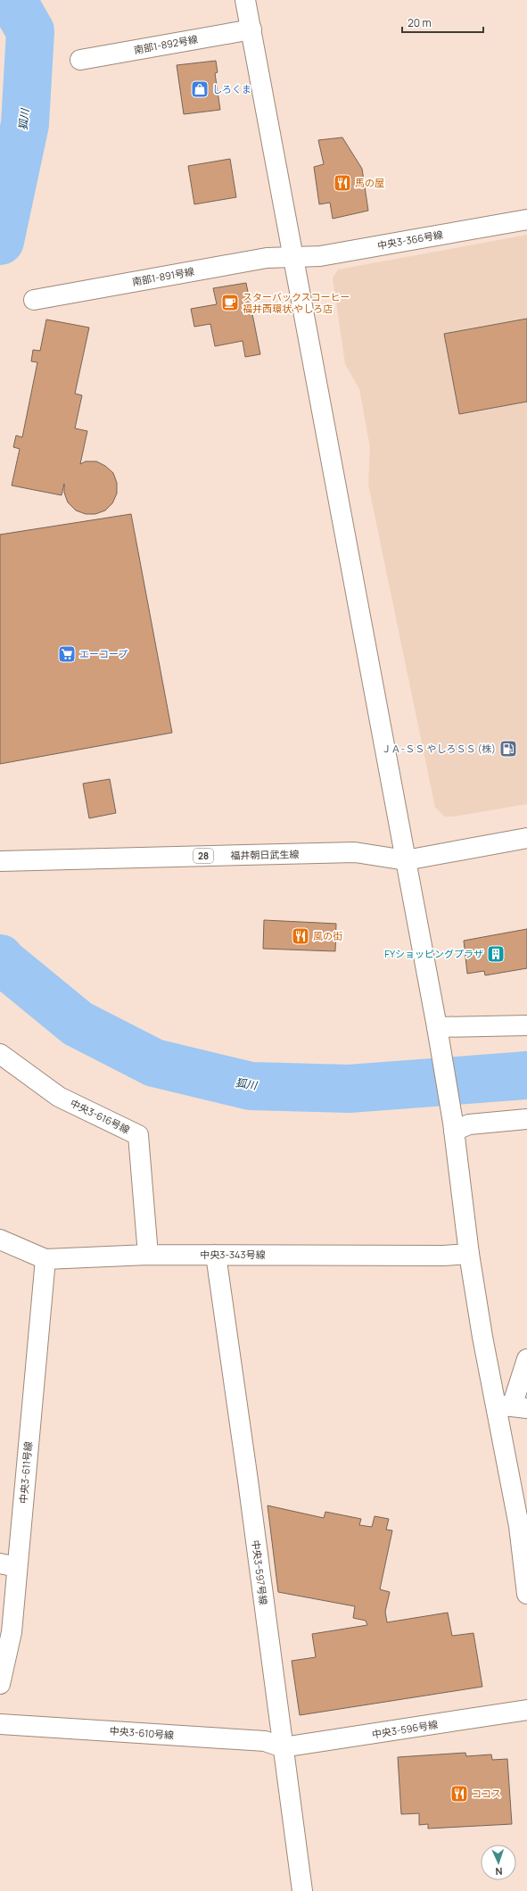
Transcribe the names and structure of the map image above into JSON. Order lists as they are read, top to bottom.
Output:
{
  "streets": {
    "street": [
      "南部1-892号線",
      "中央3-366号線",
      "南部1-891号線",
      "福井朝日武生線",
      "28",
      "中央3-616号線",
      "中央3-343号線",
      "中央3-611号線",
      "中央3-597号線",
      "中央3-596号線",
      "中央3-610号線"
    ]
  },
  "crossings": [
    ["中央3-366号線", "南部1-891号線"],
    ["中央3-616号線", "中央3-343号線"],
    ["中央3-343号線", "中央3-611号線"],
    ["中央3-343号線", "中央3-597号線"],
    ["中央3-597号線", "中央3-596号線"],
    ["中央3-597号線", "中央3-610号線"],
    ["中央3-596号線", "中央3-610号線"]
  ],
  "water": ["狐川"],
  "places": {
    "shop": ["しろくま"],
    "restaurant": ["馬の屋", "風の街", "ココス"],
    "cafe": ["スターバックスコーヒー 福井西環状 やしろ店"],
    "supermarket": ["エーコープ"],
    "fuel station": ["ＪＡ-ＳＳ やしろＳＳ (株)"],
    "building": ["FYショッピングプラザ"]
  },
  "scale_bar": "20 m",
  "north": "bottom"
}
